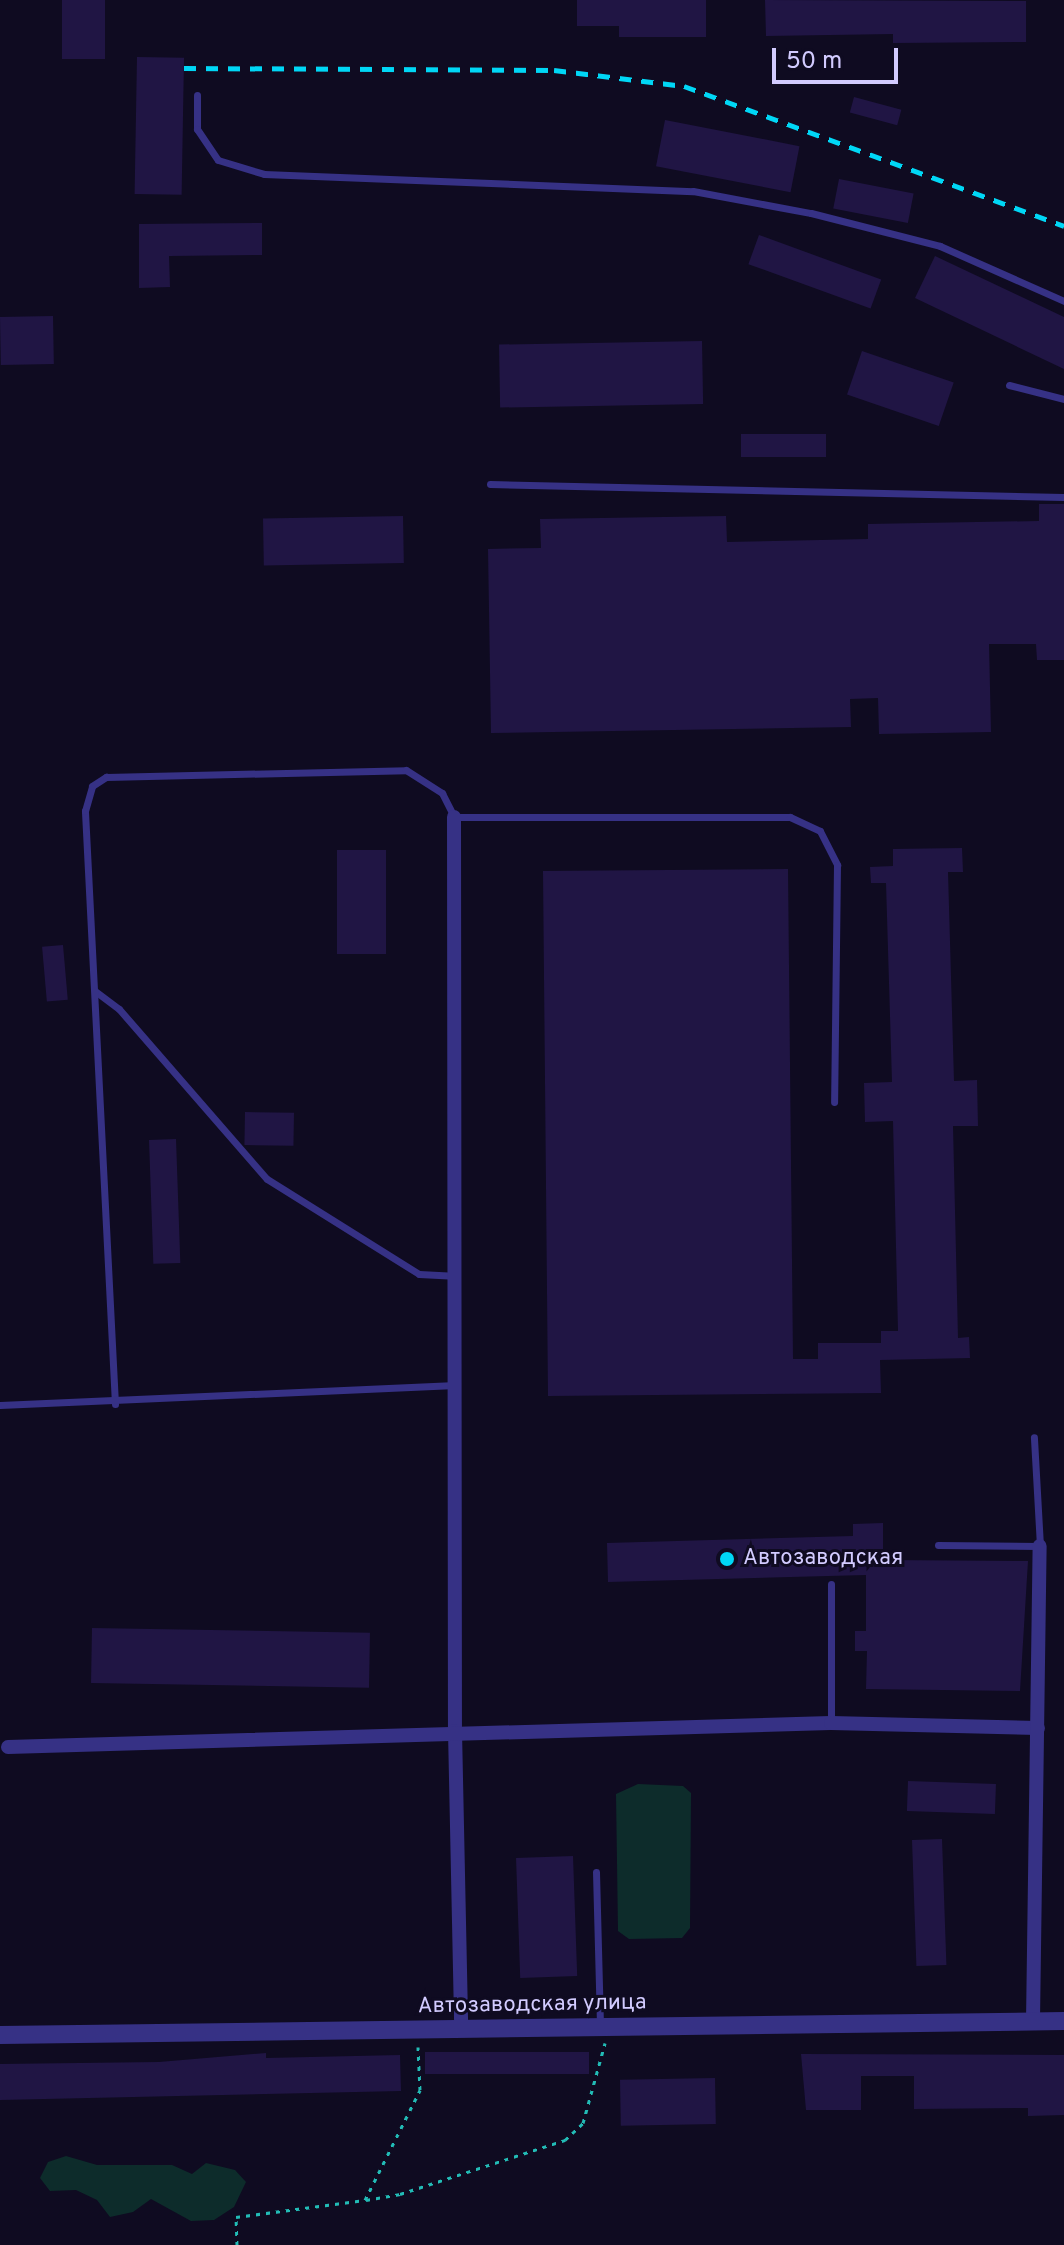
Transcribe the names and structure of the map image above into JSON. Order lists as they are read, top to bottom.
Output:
{
  "streets": {
    "street": ["Автозаводская улица"]
  },
  "places": ["Автозаводская"],
  "scale_bar": "50 m"
}
